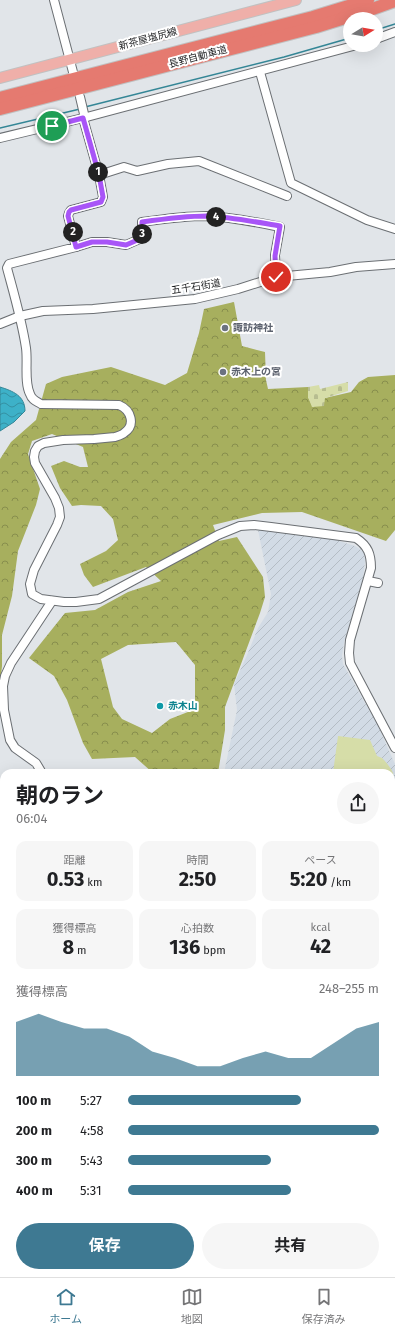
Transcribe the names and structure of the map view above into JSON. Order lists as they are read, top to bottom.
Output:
{
  "streets": {
    "highway": ["長野自動車道"],
    "main road": ["新茶屋塩尻線"],
    "street": ["五千石街道"]
  },
  "places": ["諏訪神社", "赤木上の宮", "赤木山"],
  "north": "right",
  "page": {
    "pins": [
      "1",
      "4",
      "2",
      "3"
    ],
    "heading": ["朝のラン", "06:04"],
    "stats": [
      ["距離", "0.53 km"],
      ["時間", "2:50"],
      ["ペース", "5:20 /km"],
      ["獲得標高", "8 m"],
      ["心拍数", "136 bpm"],
      ["kcal", "42"]
    ],
    "chart": ["獲得標高", "248–255 m"],
    "list": [
      {
        "name": "100 m",
        "note": "5:27"
      },
      {
        "name": "200 m",
        "note": "4:58"
      },
      {
        "name": "300 m",
        "note": "5:43"
      },
      {
        "name": "400 m",
        "note": "5:31"
      }
    ],
    "buttons": ["保存", "共有"],
    "tabs": ["ホーム", "地図", "保存済み"]
  }
}
